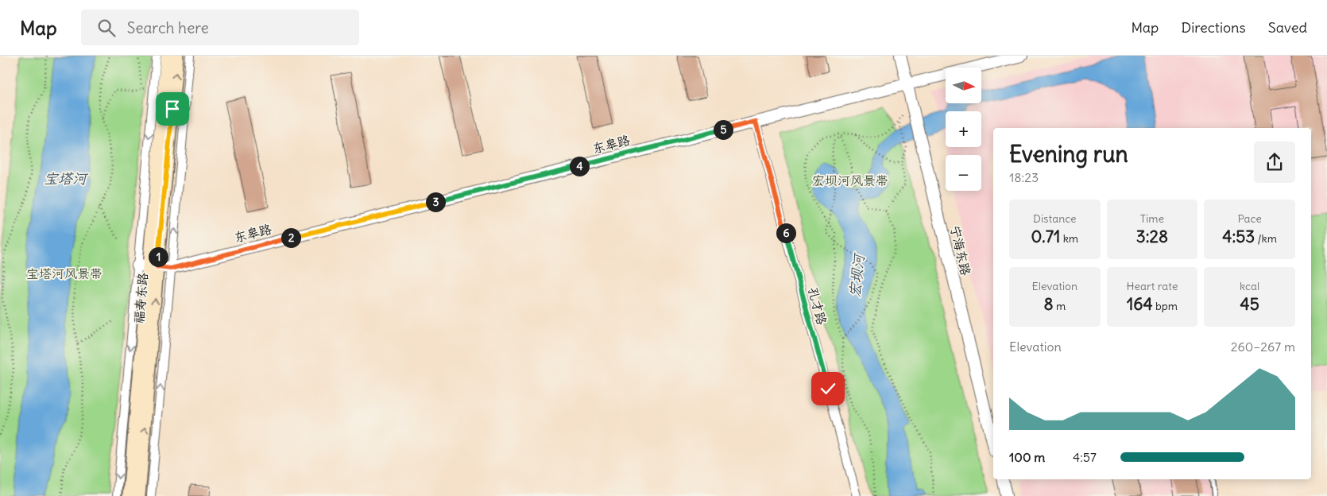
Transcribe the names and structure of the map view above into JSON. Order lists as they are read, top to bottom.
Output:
{
  "streets": {
    "main road": ["福寿东路"],
    "street": ["东皋路", "宁海东路", "孔才路"]
  },
  "crossings": [
    ["东皋路", "宁海东路"],
    ["东皋路", "福寿东路"],
    ["东皋路", "孔才路"]
  ],
  "water": ["宝塔河", "宏坝河"],
  "parks": ["宏坝河风景带", "宝塔河风景带"],
  "north": "right",
  "page": {
    "header": "Map",
    "search": "Search here",
    "nav": ["Map", "Directions", "Saved"],
    "map_buttons": ["+", "−"],
    "pins": [
      "5",
      "4",
      "3",
      "6",
      "2",
      "1"
    ],
    "heading": ["Evening run", "18:23"],
    "stats": [
      ["Distance", "0.71 km"],
      ["Time", "3:28"],
      ["Pace", "4:53 /km"],
      ["Elevation", "8 m"],
      ["Heart rate", "164 bpm"],
      ["kcal", "45"]
    ],
    "chart": ["Elevation", "260–267 m"],
    "list": [
      {
        "name": "100 m",
        "note": "4:57"
      }
    ]
  }
}
